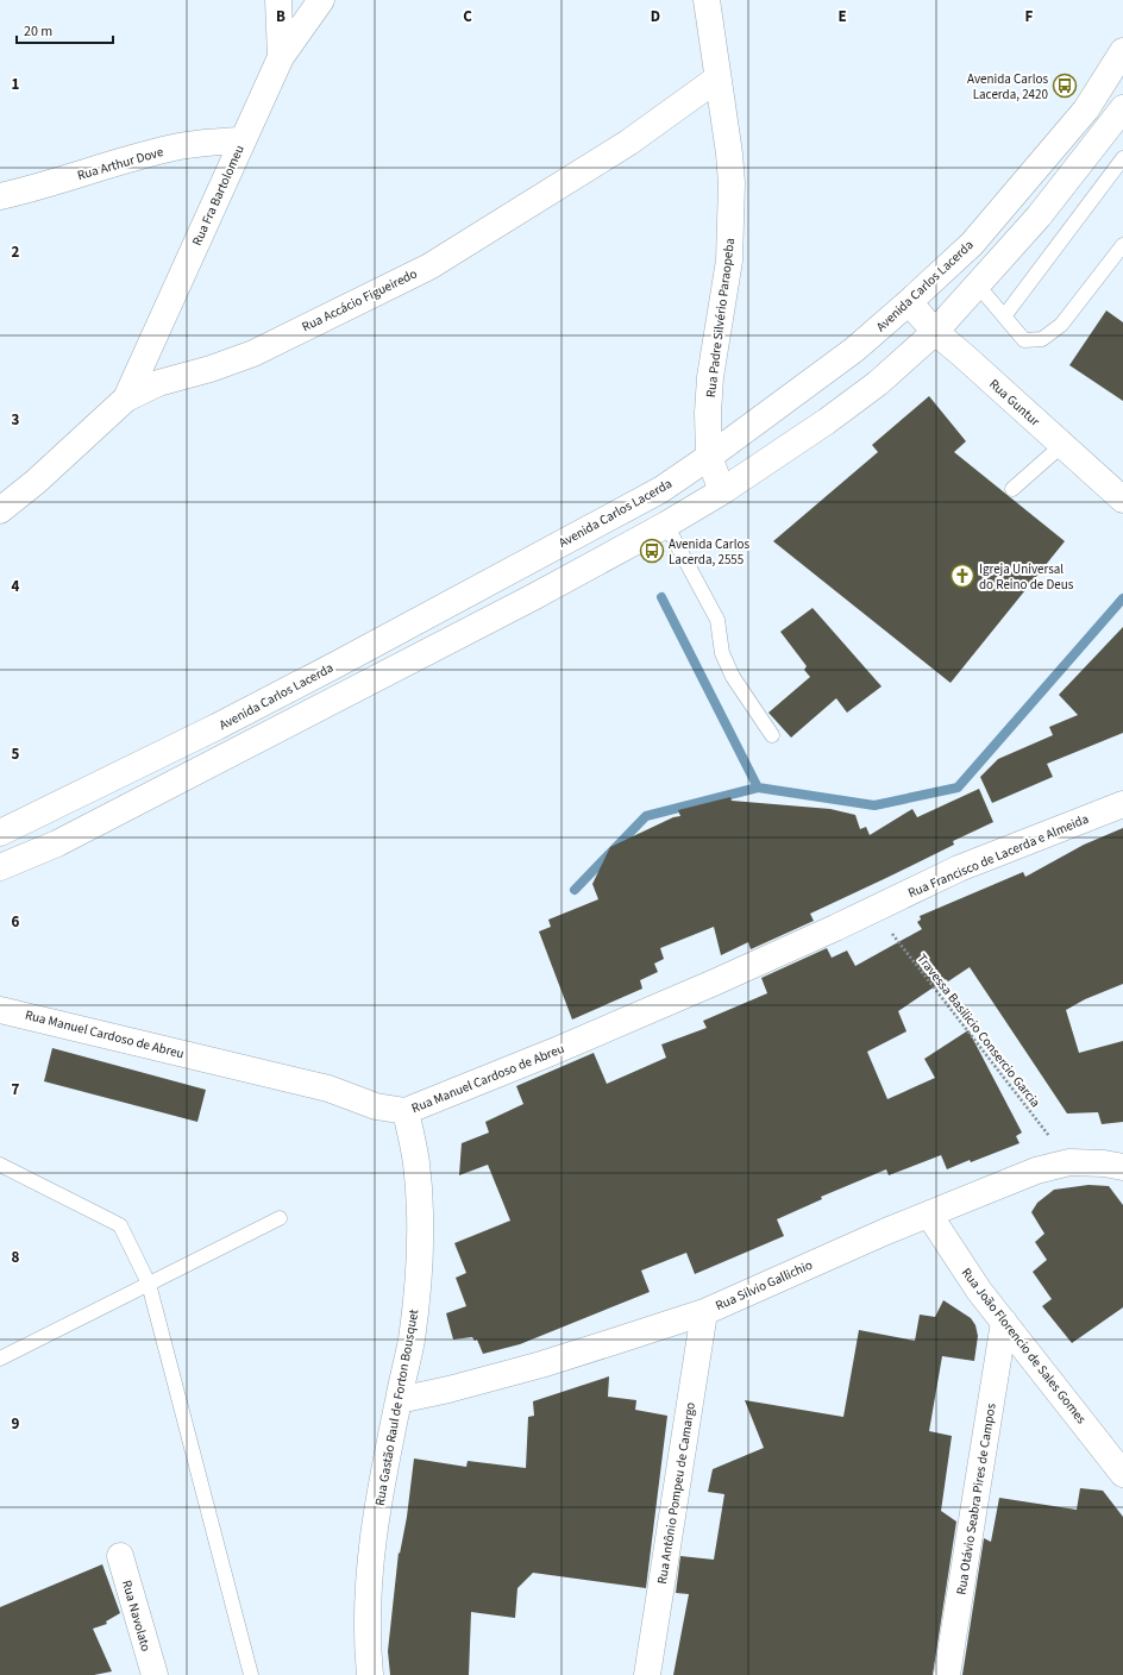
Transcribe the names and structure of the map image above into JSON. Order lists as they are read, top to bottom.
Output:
{
  "streets": {
    "street": [
      "Rua Arthur Dove",
      "Rua Fra Bartolomeu",
      "Avenida Carlos Lacerda",
      "Rua Accácio Figueiredo",
      "Rua Padre Silvério Paraopeba",
      "Rua Guntur",
      "Rua Francisco de Lacerda e Almeida",
      "Rua Manuel Cardoso de Abreu",
      "Rua Silvio Gallichio",
      "Rua João Florencio de Sales Gomes",
      "Rua Gastão Raul de Forton Bousquet",
      "Rua Antônio Pompeu de Camargo",
      "Rua Otávio Seabra Pires de Campos",
      "Rua Navolato"
    ],
    "path": ["Travessa Basilicio Consercio Garcia"]
  },
  "crossings": [
    ["Rua Arthur Dove", "Rua Fra Bartolomeu"],
    ["Rua Fra Bartolomeu", "Rua Accácio Figueiredo"],
    ["Avenida Carlos Lacerda", "Rua Padre Silvério Paraopeba"],
    ["Avenida Carlos Lacerda", "Rua Guntur"],
    ["Rua Accácio Figueiredo", "Rua Padre Silvério Paraopeba"],
    ["Rua Francisco de Lacerda e Almeida", "Travessa Basilicio Consercio Garcia"],
    ["Rua Francisco de Lacerda e Almeida", "Rua Manuel Cardoso de Abreu"],
    ["Travessa Basilicio Consercio Garcia", "Rua Manuel Cardoso de Abreu"],
    ["Travessa Basilicio Consercio Garcia", "Rua Silvio Gallichio"],
    ["Rua Manuel Cardoso de Abreu", "Rua Gastão Raul de Forton Bousquet"],
    ["Rua Silvio Gallichio", "Rua João Florencio de Sales Gomes"],
    ["Rua Silvio Gallichio", "Rua Gastão Raul de Forton Bousquet"],
    ["Rua Silvio Gallichio", "Rua Antônio Pompeu de Camargo"],
    ["Rua João Florencio de Sales Gomes", "Rua Otávio Seabra Pires de Campos"]
  ],
  "places": {
    "bus stop": ["Avenida Carlos Lacerda, 2420", "Avenida Carlos Lacerda, 2555"],
    "church": ["Igreja Universal do Reino de Deus"]
  },
  "scale_bar": "20 m",
  "grid": {
    "columns": [
      "B",
      "C",
      "D",
      "E",
      "F"
    ],
    "rows": [
      "1",
      "2",
      "3",
      "4",
      "5",
      "6",
      "7",
      "8",
      "9"
    ]
  }
}
